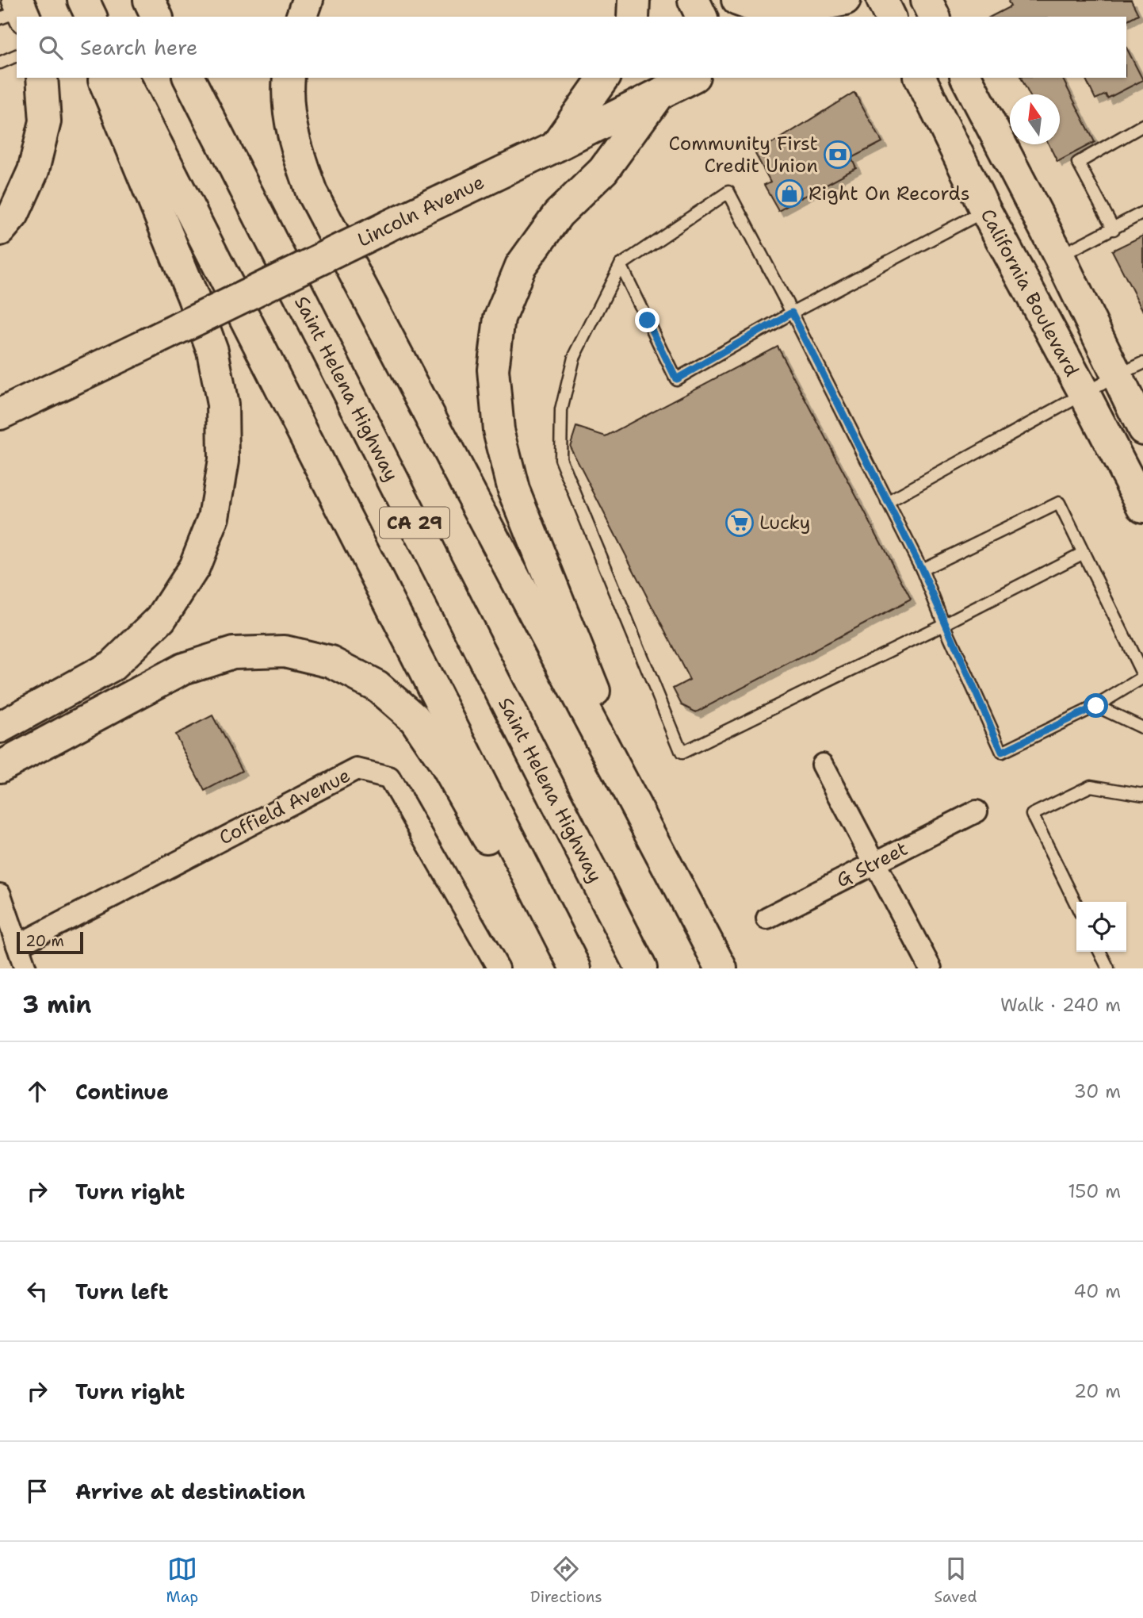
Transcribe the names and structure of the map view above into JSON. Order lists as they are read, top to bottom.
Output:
{
  "streets": {
    "main road": [
      "Lincoln Avenue",
      "California Boulevard",
      "Saint Helena Highway",
      "CA 29"
    ],
    "street": ["Coffield Avenue", "G Street"]
  },
  "places": {
    "bank": ["Community First Credit Union"],
    "shop": ["Right On Records"],
    "supermarket": ["Lucky"]
  },
  "scale_bar": "20 m",
  "north": "top",
  "page": {
    "search": "Search here",
    "scale": "20 m",
    "heading": ["3 min", "Walk · 240 m"],
    "list": [
      ["Continue", "30 m"],
      ["Turn right", "150 m"],
      ["Turn left", "40 m"],
      ["Turn right", "20 m"],
      "Arrive at destination"
    ],
    "nav": ["Map", "Directions", "Saved"]
  }
}
